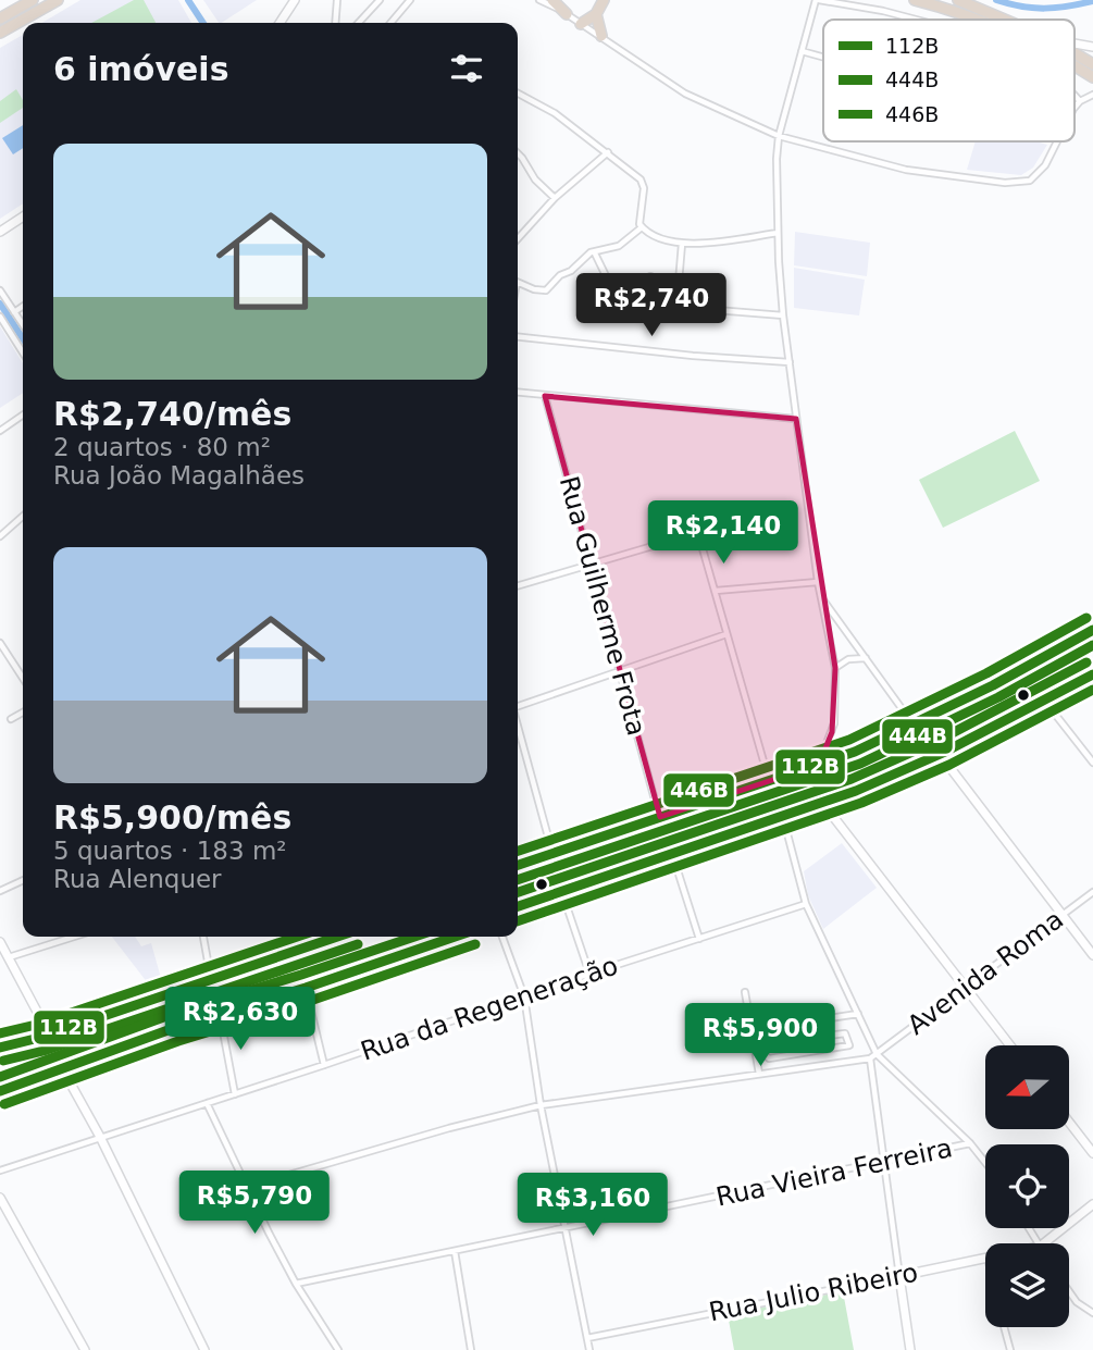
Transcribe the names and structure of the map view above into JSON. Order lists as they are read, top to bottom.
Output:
{
  "streets": {
    "street": [
      "Rua Guilherme Frota",
      "Avenida Roma",
      "Rua da Regeneração",
      "Rua Vieira Ferreira",
      "Rua Julio Ribeiro"
    ]
  },
  "lines": ["transit line 446B", "transit line 112B", "transit line 444B"],
  "legend": ["112B", "444B", "446B"],
  "north": "left",
  "page": {
    "heading": "6 imóveis",
    "list": [
      {
        "name": "R$2,740/mês",
        "note": "2 quartos · 80 m² · Rua João Magalhães"
      },
      {
        "name": "R$5,900/mês",
        "note": "5 quartos · 183 m² · Rua Alenquer"
      }
    ],
    "price": [
      "R$2,740",
      "R$2,140",
      "R$2,630",
      "R$5,900",
      "R$5,790",
      "R$3,160"
    ]
  }
}
